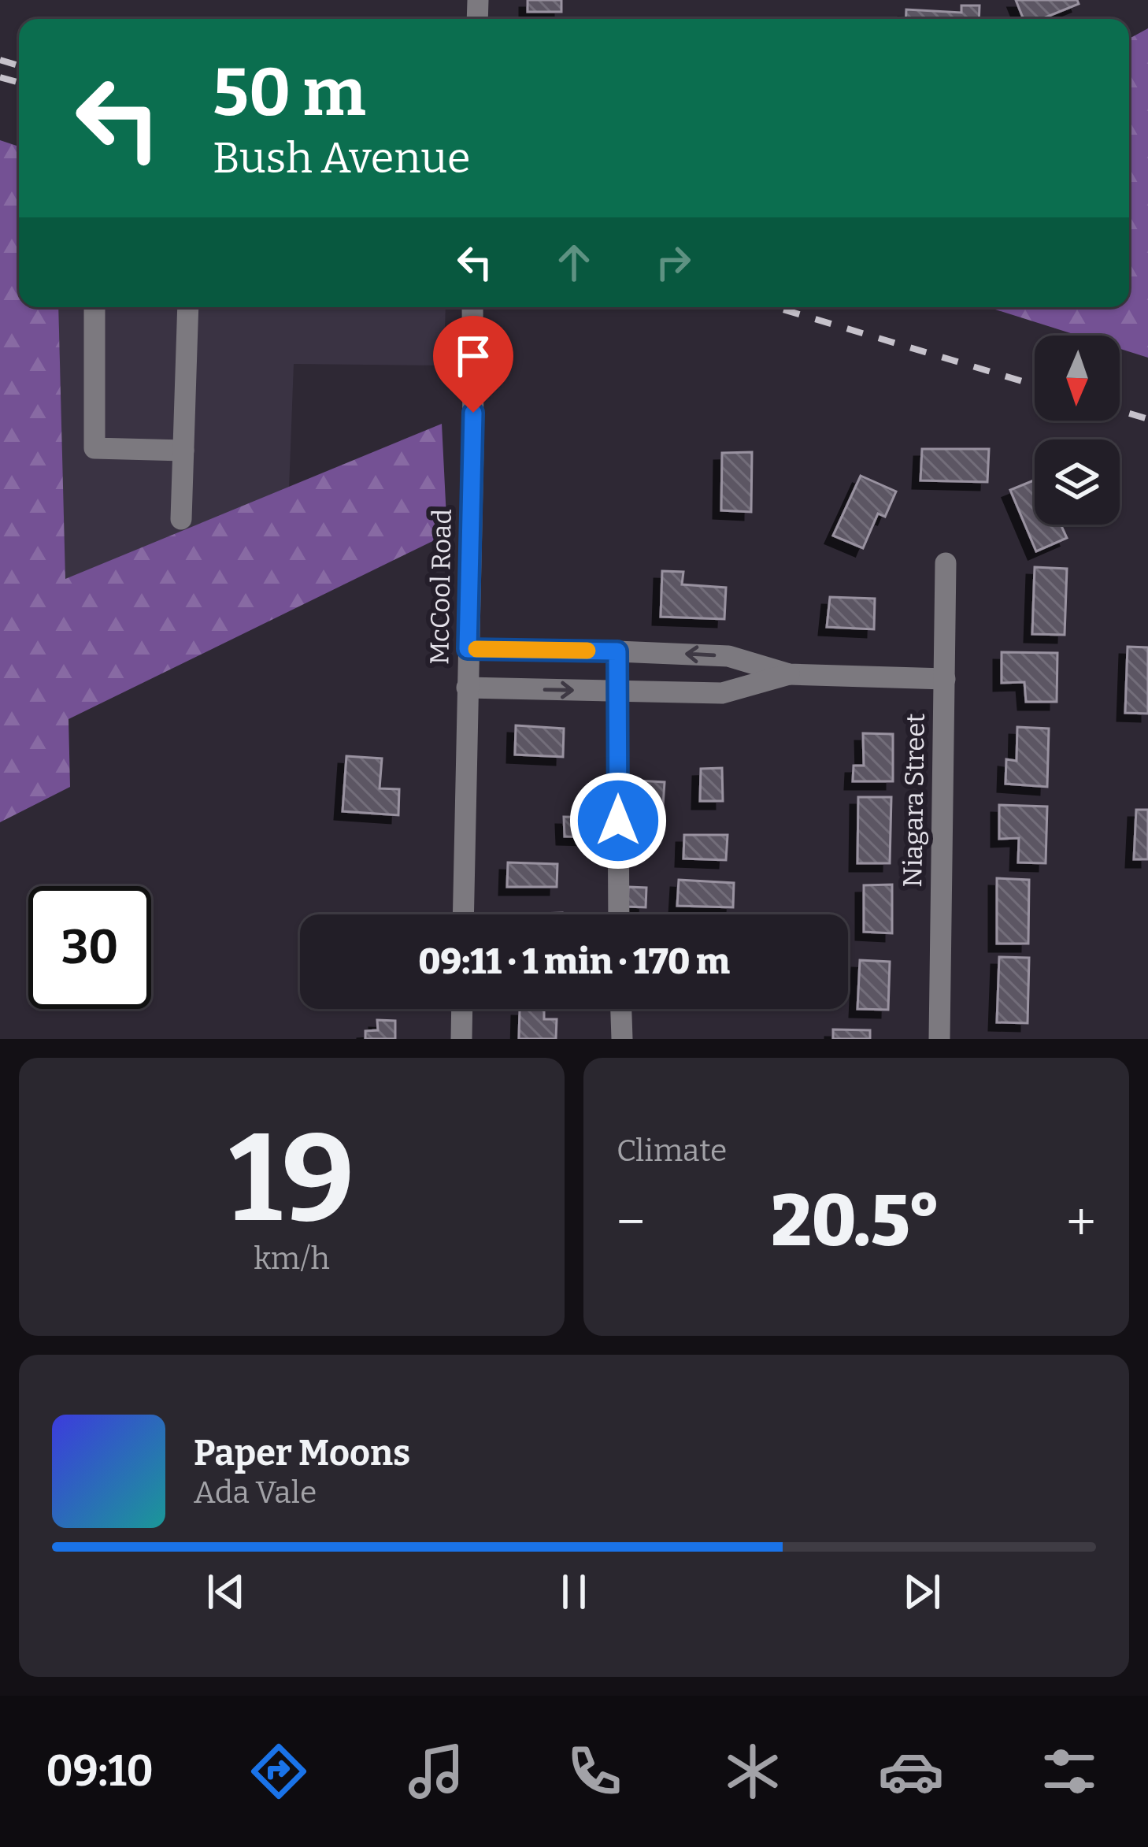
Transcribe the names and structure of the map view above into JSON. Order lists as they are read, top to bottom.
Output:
{
  "streets": {
    "street": ["McCool Road", "Niagara Street"]
  },
  "north": "bottom",
  "page": {
    "turn": ["50 m", "Bush Avenue"],
    "limit": "30",
    "trip": "09:11 · 1 min · 170 m",
    "tile": [
      ["19", "km/h"],
      "Climate"
    ],
    "heat": ["−", "20.5°", "+"],
    "song": ["Paper Moons", "Ada Vale"],
    "tabs": "09:10"
  }
}
